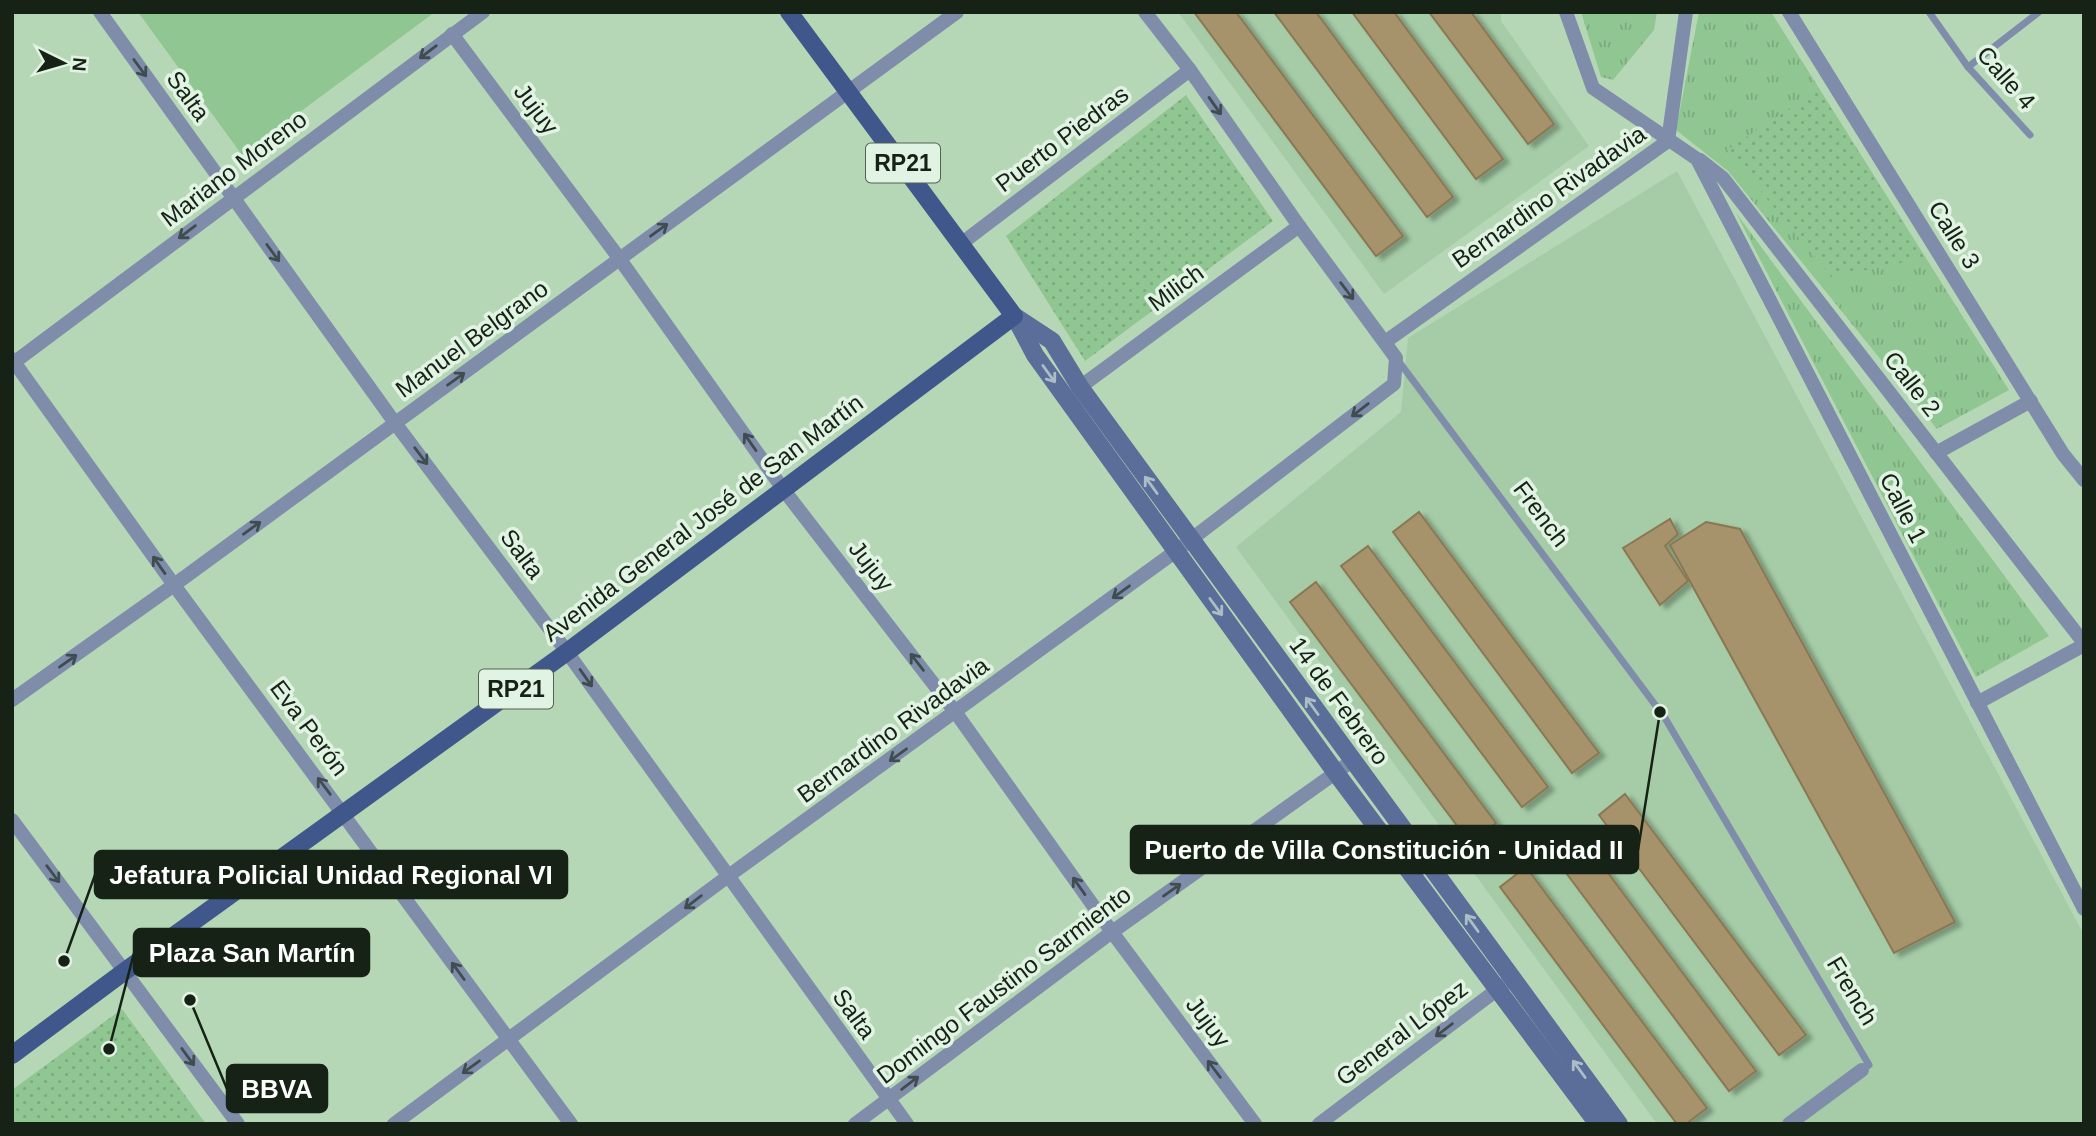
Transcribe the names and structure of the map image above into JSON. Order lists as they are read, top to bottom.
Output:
{
  "streets": {
    "main road": ["RP21", "Avenida General José de San Martín", "14 de Febrero"],
    "street": [
      "Salta",
      "Jujuy",
      "Puerto Piedras",
      "Mariano Moreno",
      "Bernardino Rivadavia",
      "Calle 3",
      "Milich",
      "Manuel Belgrano",
      "Calle 2",
      "Calle 1",
      "French",
      "Eva Perón",
      "Domingo Faustino Sarmiento",
      "General López"
    ],
    "lane": ["Calle 4"]
  },
  "crossings": [
    ["Salta", "Mariano Moreno"],
    ["Salta", "Bernardino Rivadavia"],
    ["Salta", "Manuel Belgrano"],
    ["Salta", "Avenida General José de San Martín"],
    ["Salta", "Domingo Faustino Sarmiento"],
    ["Jujuy", "Mariano Moreno"],
    ["Jujuy", "Bernardino Rivadavia"],
    ["Jujuy", "Manuel Belgrano"],
    ["Jujuy", "Avenida General José de San Martín"],
    ["Jujuy", "Domingo Faustino Sarmiento"],
    ["Puerto Piedras", "French"],
    ["Puerto Piedras", "14 de Febrero"],
    ["Mariano Moreno", "Eva Perón"],
    ["Bernardino Rivadavia", "French"],
    ["Bernardino Rivadavia", "14 de Febrero"],
    ["Bernardino Rivadavia", "Eva Perón"],
    ["Milich", "French"],
    ["Milich", "14 de Febrero"],
    ["Manuel Belgrano", "14 de Febrero"],
    ["Manuel Belgrano", "Eva Perón"],
    ["Calle 2", "Calle 1"],
    ["Avenida General José de San Martín", "14 de Febrero"],
    ["Avenida General José de San Martín", "Eva Perón"],
    ["14 de Febrero", "Domingo Faustino Sarmiento"],
    ["14 de Febrero", "General López"]
  ],
  "one_way": [
    "Salta",
    "Jujuy",
    "Mariano Moreno",
    "Bernardino Rivadavia",
    "Manuel Belgrano",
    "Eva Perón",
    "Domingo Faustino Sarmiento",
    "General López"
  ],
  "places": [
    "Puerto de Villa Constitución - Unidad II",
    "Jefatura Policial Unidad Regional VI",
    "BBVA",
    "Plaza San Martín"
  ],
  "north": "right"
}
